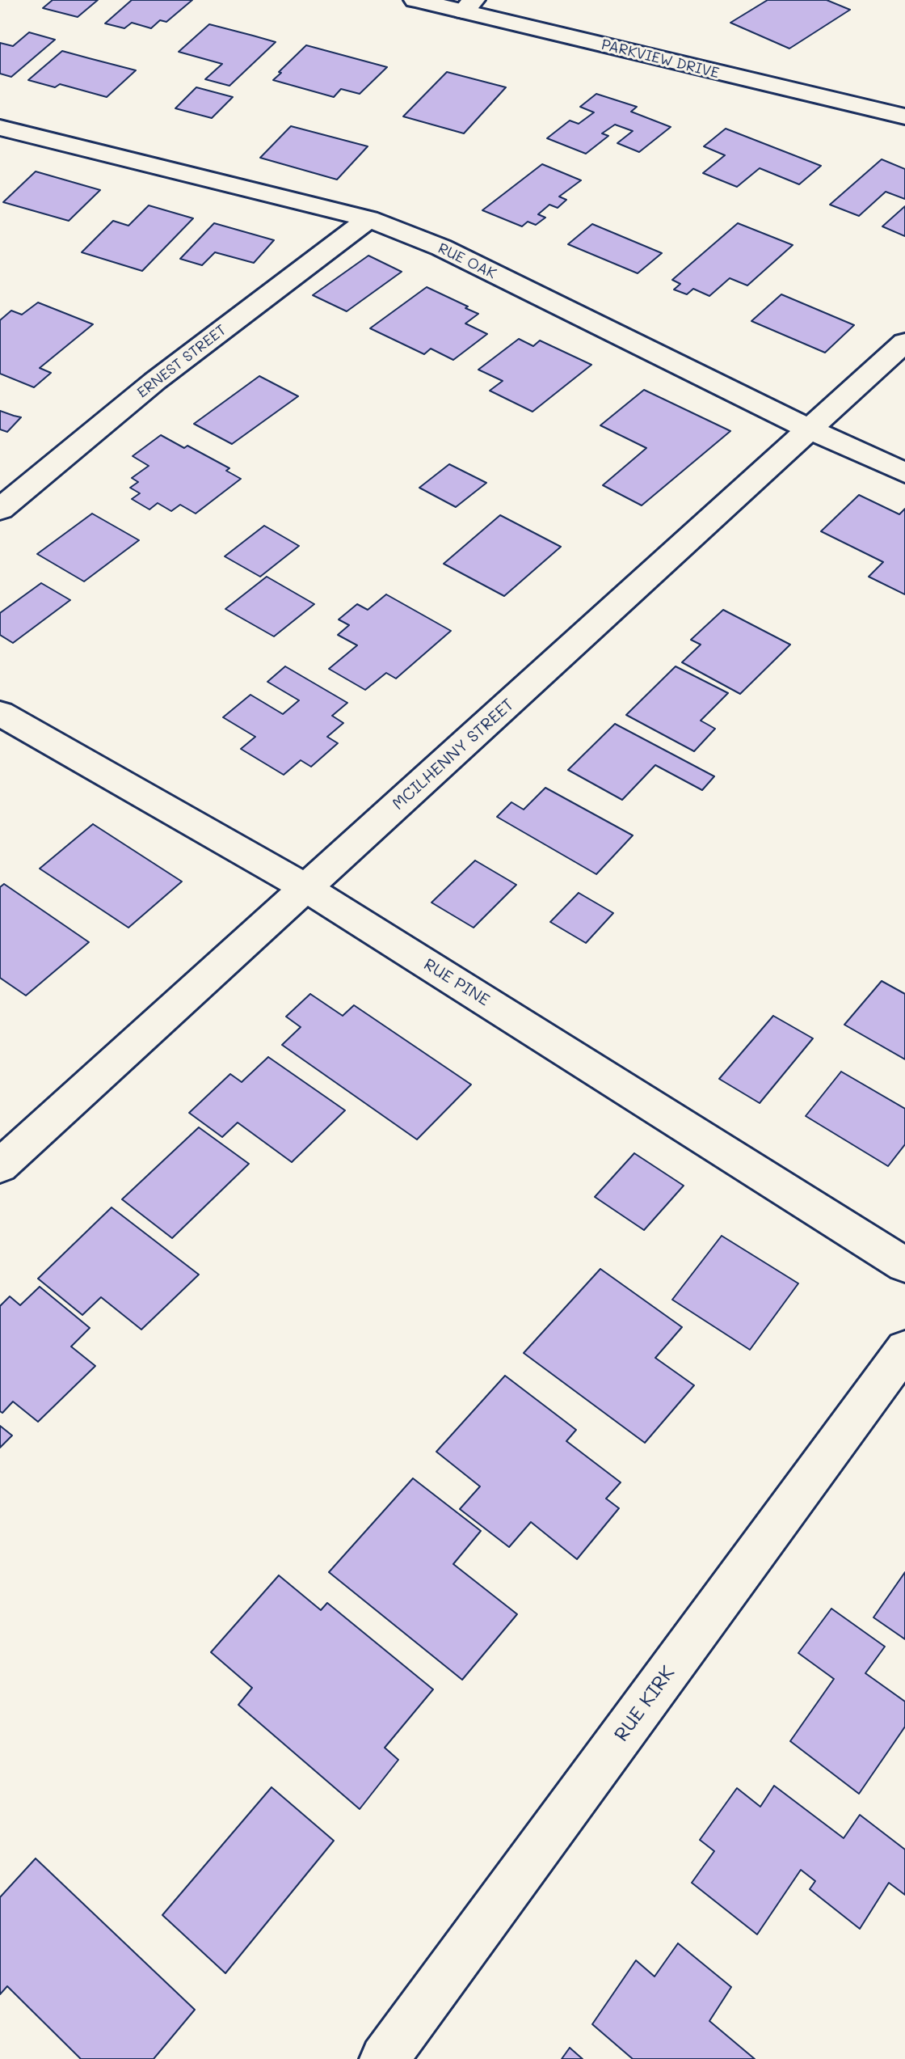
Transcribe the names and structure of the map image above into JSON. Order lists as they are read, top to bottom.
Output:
{
  "streets": {
    "street": [
      "PARKVIEW DRIVE",
      "RUE OAK",
      "ERNEST STREET",
      "MCILHENNY STREET",
      "RUE PINE",
      "RUE KIRK"
    ]
  },
  "crossings": [
    ["RUE OAK", "ERNEST STREET"],
    ["RUE OAK", "MCILHENNY STREET"],
    ["MCILHENNY STREET", "RUE PINE"]
  ]
}
